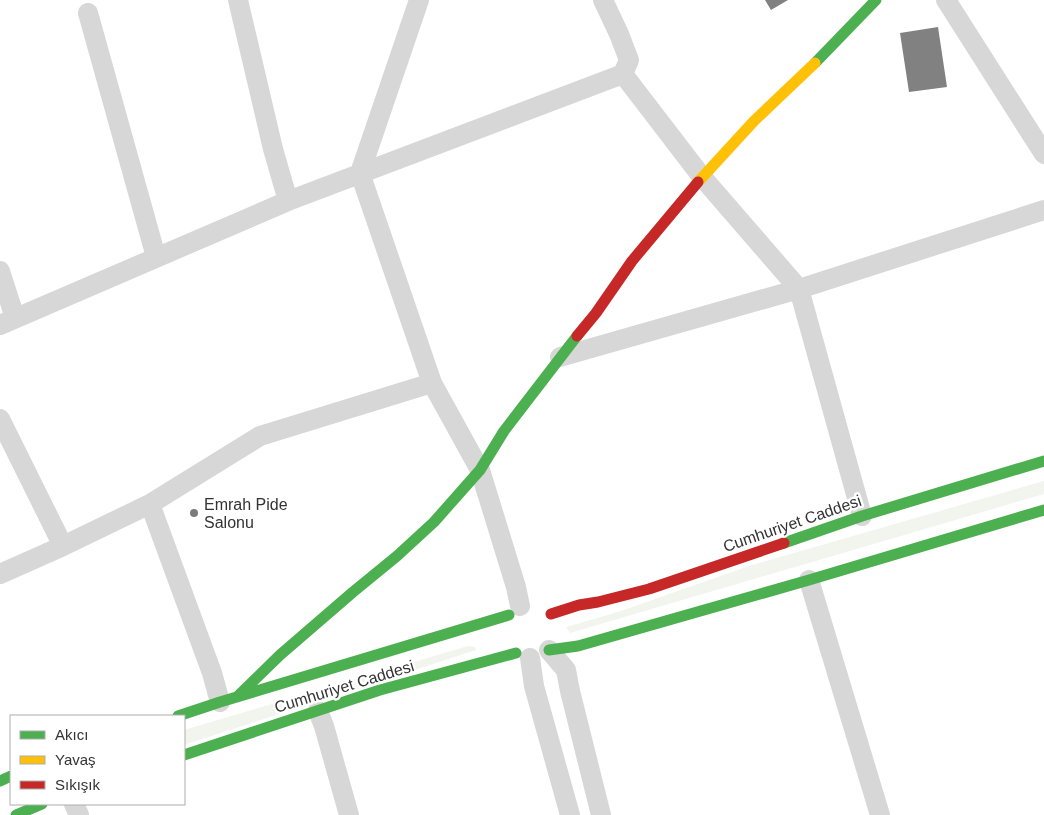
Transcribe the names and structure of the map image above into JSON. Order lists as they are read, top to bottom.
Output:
{
  "streets": {
    "main road": ["Cumhuriyet Caddesi"]
  },
  "places": ["Emrah Pide Salonu"],
  "legend": ["Akıcı", "Yavaş", "Sıkışık"]
}
